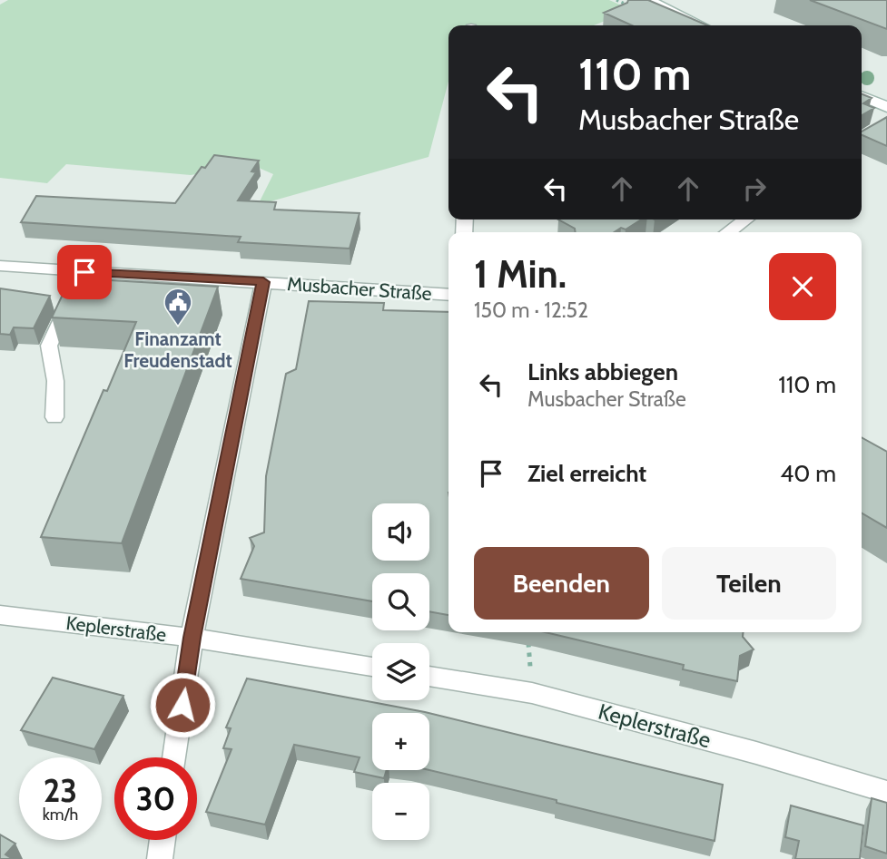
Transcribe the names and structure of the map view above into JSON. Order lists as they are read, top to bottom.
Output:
{
  "streets": {
    "street": ["Musbacher Straße", "Keplerstraße"]
  },
  "places": {
    "public building": ["Finanzamt Freudenstadt"]
  },
  "page": {
    "turn": ["110 m", "Musbacher Straße"],
    "heading": ["1 Min.", "150 m · 12:52"],
    "list": [
      {
        "name": "Links abbiegen",
        "note": "Musbacher Straße",
        "value": "110 m"
      },
      {
        "name": "Ziel erreicht",
        "value": "40 m"
      }
    ],
    "map_buttons": ["+", "−"],
    "buttons": ["Beenden", "Teilen"],
    "speed": "23 km/h",
    "limit": "30"
  }
}
